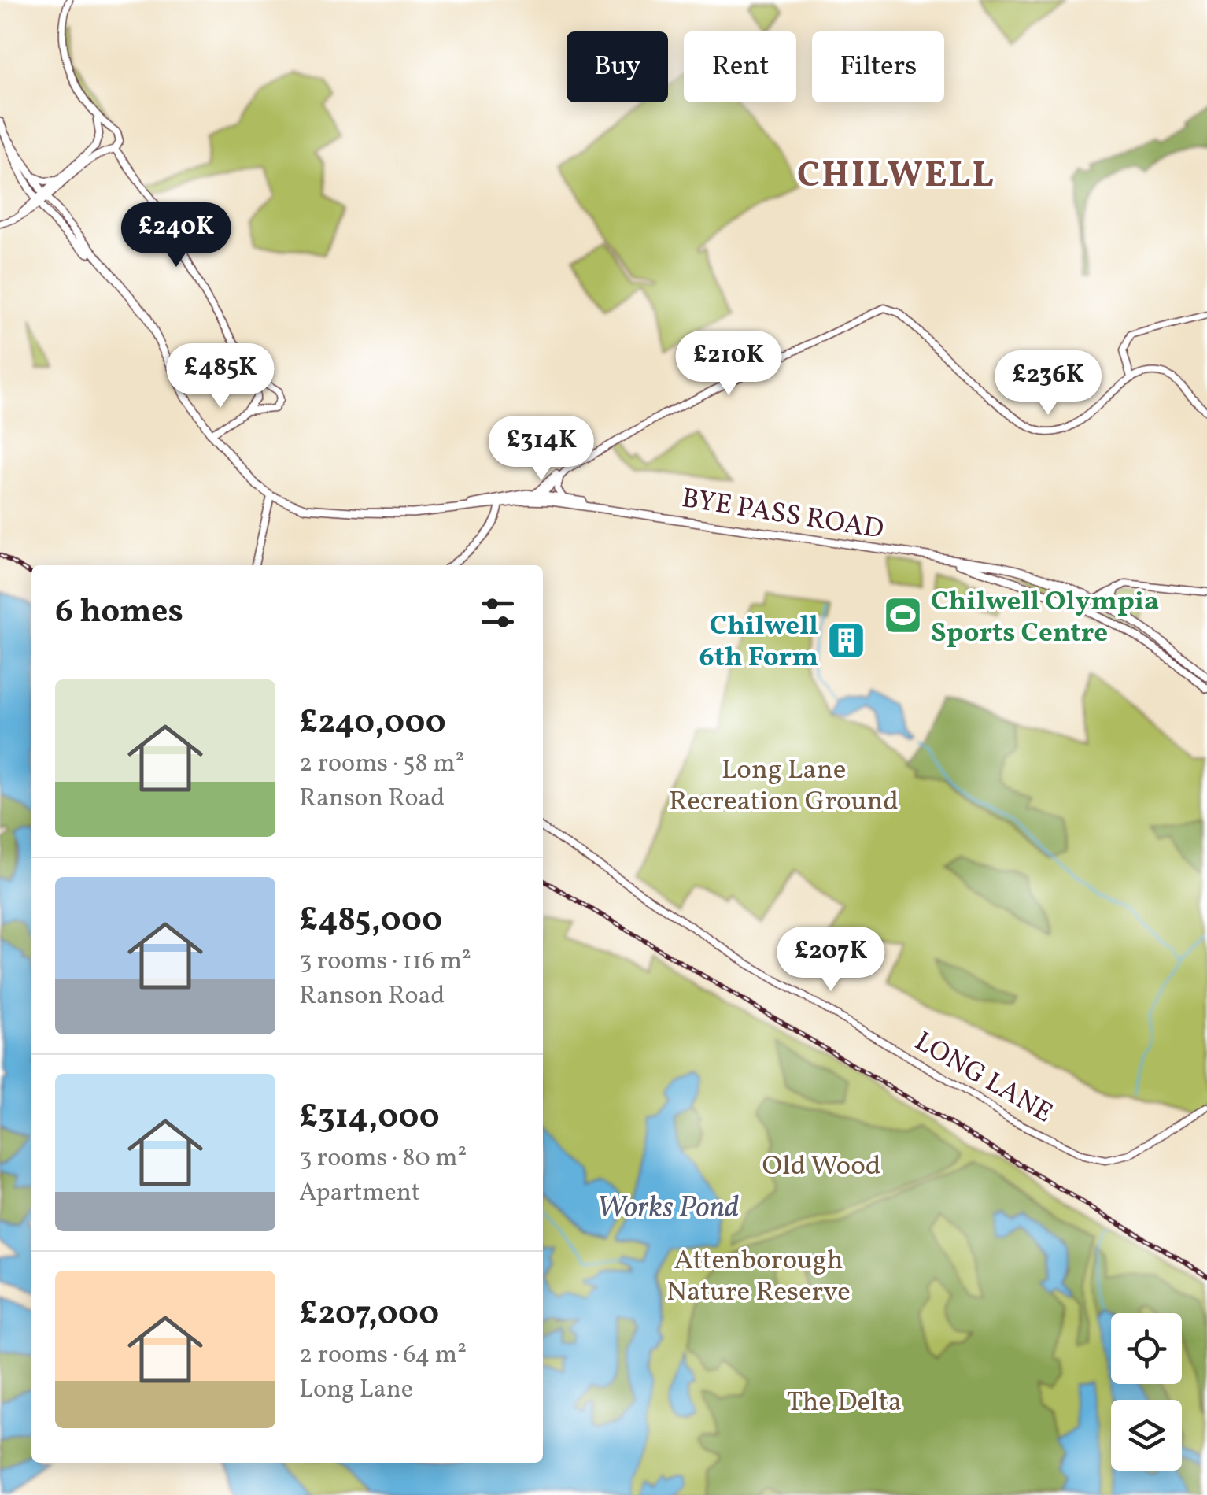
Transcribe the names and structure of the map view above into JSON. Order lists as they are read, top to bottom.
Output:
{
  "streets": {
    "main road": ["BYE PASS ROAD"],
    "street": ["LONG LANE"]
  },
  "districts": ["CHILWELL"],
  "water": ["Works Pond"],
  "parks": [
    "Long Lane Recreation Ground",
    "Old Wood",
    "Attenborough Nature Reserve",
    "The Delta"
  ],
  "places": {
    "sports": ["Chilwell Olympia Sports Centre"],
    "building": ["Chilwell 6th Form"]
  },
  "page": {
    "chip": ["Buy", "Rent", "Filters"],
    "price": [
      "£240K",
      "£210K",
      "£485K",
      "£236K",
      "£314K",
      "£207K"
    ],
    "heading": "6 homes",
    "list": [
      {
        "name": "£240,000",
        "note": "2 rooms · 58 m² · Ranson Road"
      },
      {
        "name": "£485,000",
        "note": "3 rooms · 116 m² · Ranson Road"
      },
      {
        "name": "£314,000",
        "note": "3 rooms · 80 m² · Apartment"
      },
      {
        "name": "£207,000",
        "note": "2 rooms · 64 m² · Long Lane"
      }
    ]
  }
}
